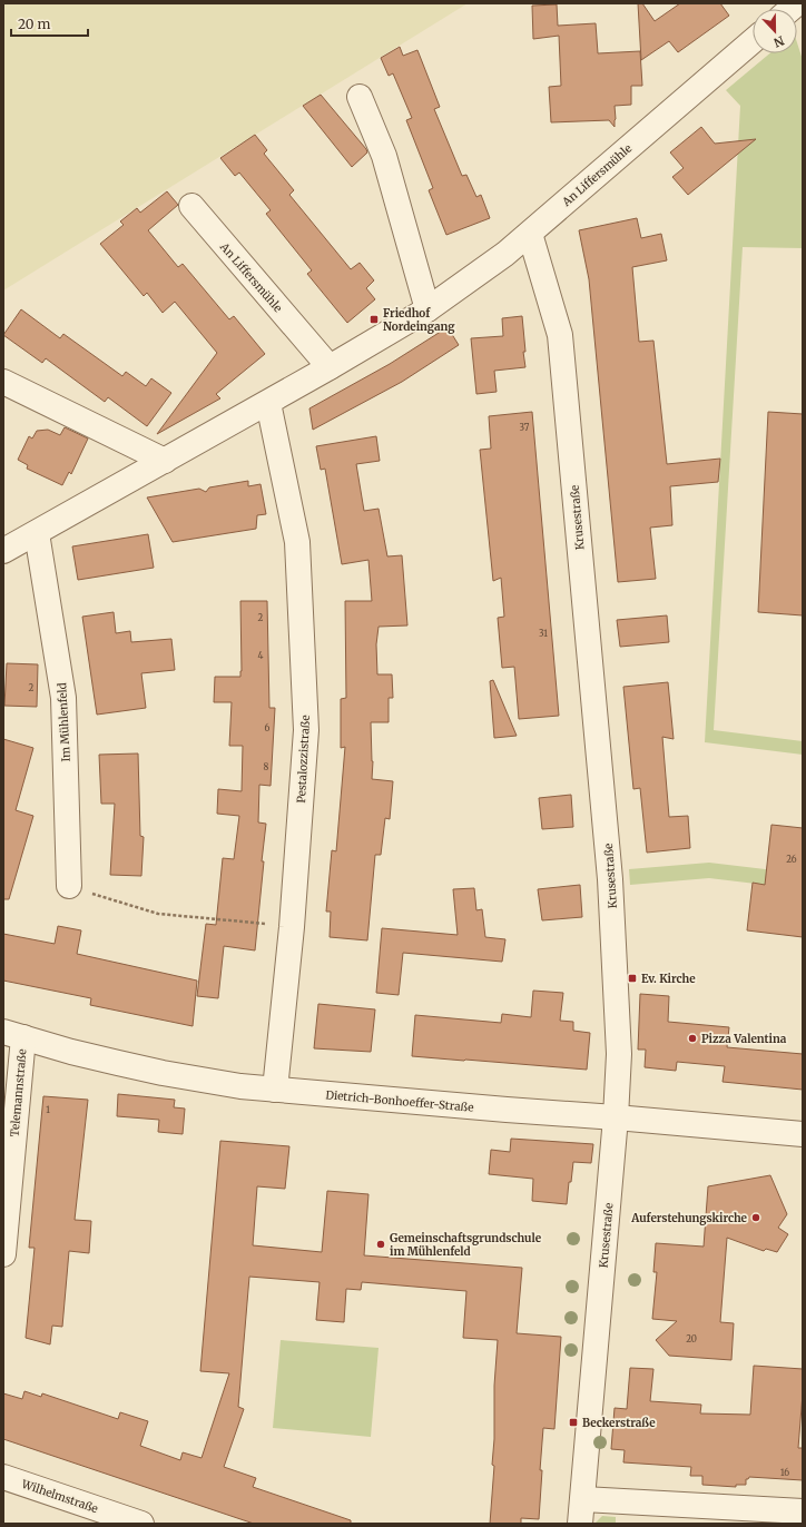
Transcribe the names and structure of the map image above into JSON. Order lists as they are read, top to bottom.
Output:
{
  "streets": {
    "street": [
      "An Liffersmühle",
      "Krusestraße",
      "Im Mühlenfeld",
      "Pestalozzistraße",
      "Telemannstraße",
      "Dietrich-Bonhoeffer-Straße",
      "Wilhelmstraße"
    ]
  },
  "crossings": [
    ["An Liffersmühle", "Krusestraße"],
    ["An Liffersmühle", "Im Mühlenfeld"],
    ["An Liffersmühle", "Pestalozzistraße"],
    ["Krusestraße", "Dietrich-Bonhoeffer-Straße"],
    ["Pestalozzistraße", "Dietrich-Bonhoeffer-Straße"],
    ["Telemannstraße", "Dietrich-Bonhoeffer-Straße"]
  ],
  "places": {
    "transit": ["Friedhof Nordeingang", "Ev. Kirche", "Beckerstraße"],
    "other": ["Pizza Valentina", "Auferstehungskirche", "Gemeinschaftsgrundschule im Mühlenfeld"]
  },
  "house_numbers": [
    "37",
    "2",
    "31",
    "4",
    "2",
    "6",
    "8",
    "26",
    "1",
    "20",
    "16"
  ],
  "scale_bar": "20 m",
  "north": "bottom"
}
